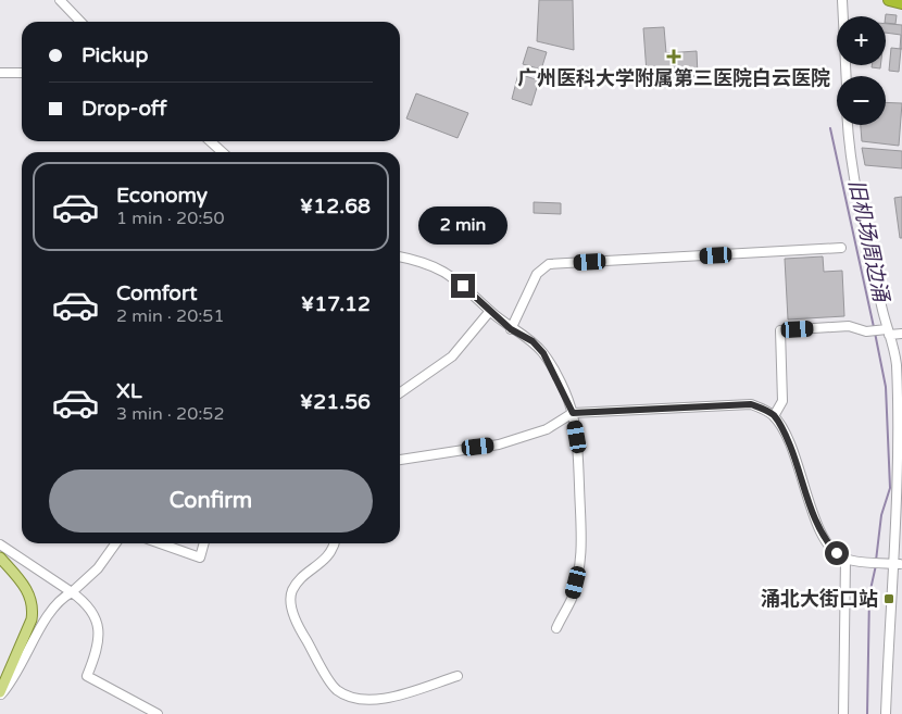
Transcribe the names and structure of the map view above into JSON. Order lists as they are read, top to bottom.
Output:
{
  "water": ["旧机场周边涌"],
  "places": {
    "health": ["广州医科大学附属第三医院白云医院"],
    "transit": ["涌北大街口站"]
  },
  "page": {
    "map_buttons": ["+", "−"],
    "banner": ["Pickup", "Drop-off"],
    "list": [
      {
        "name": "Economy",
        "note": "1 min · 20:50",
        "value": "¥12.68"
      },
      {
        "name": "Comfort",
        "note": "2 min · 20:51",
        "value": "¥17.12"
      },
      {
        "name": "XL",
        "note": "3 min · 20:52",
        "value": "¥21.56"
      }
    ],
    "bubble": "2 min",
    "buttons": "Confirm"
  }
}
